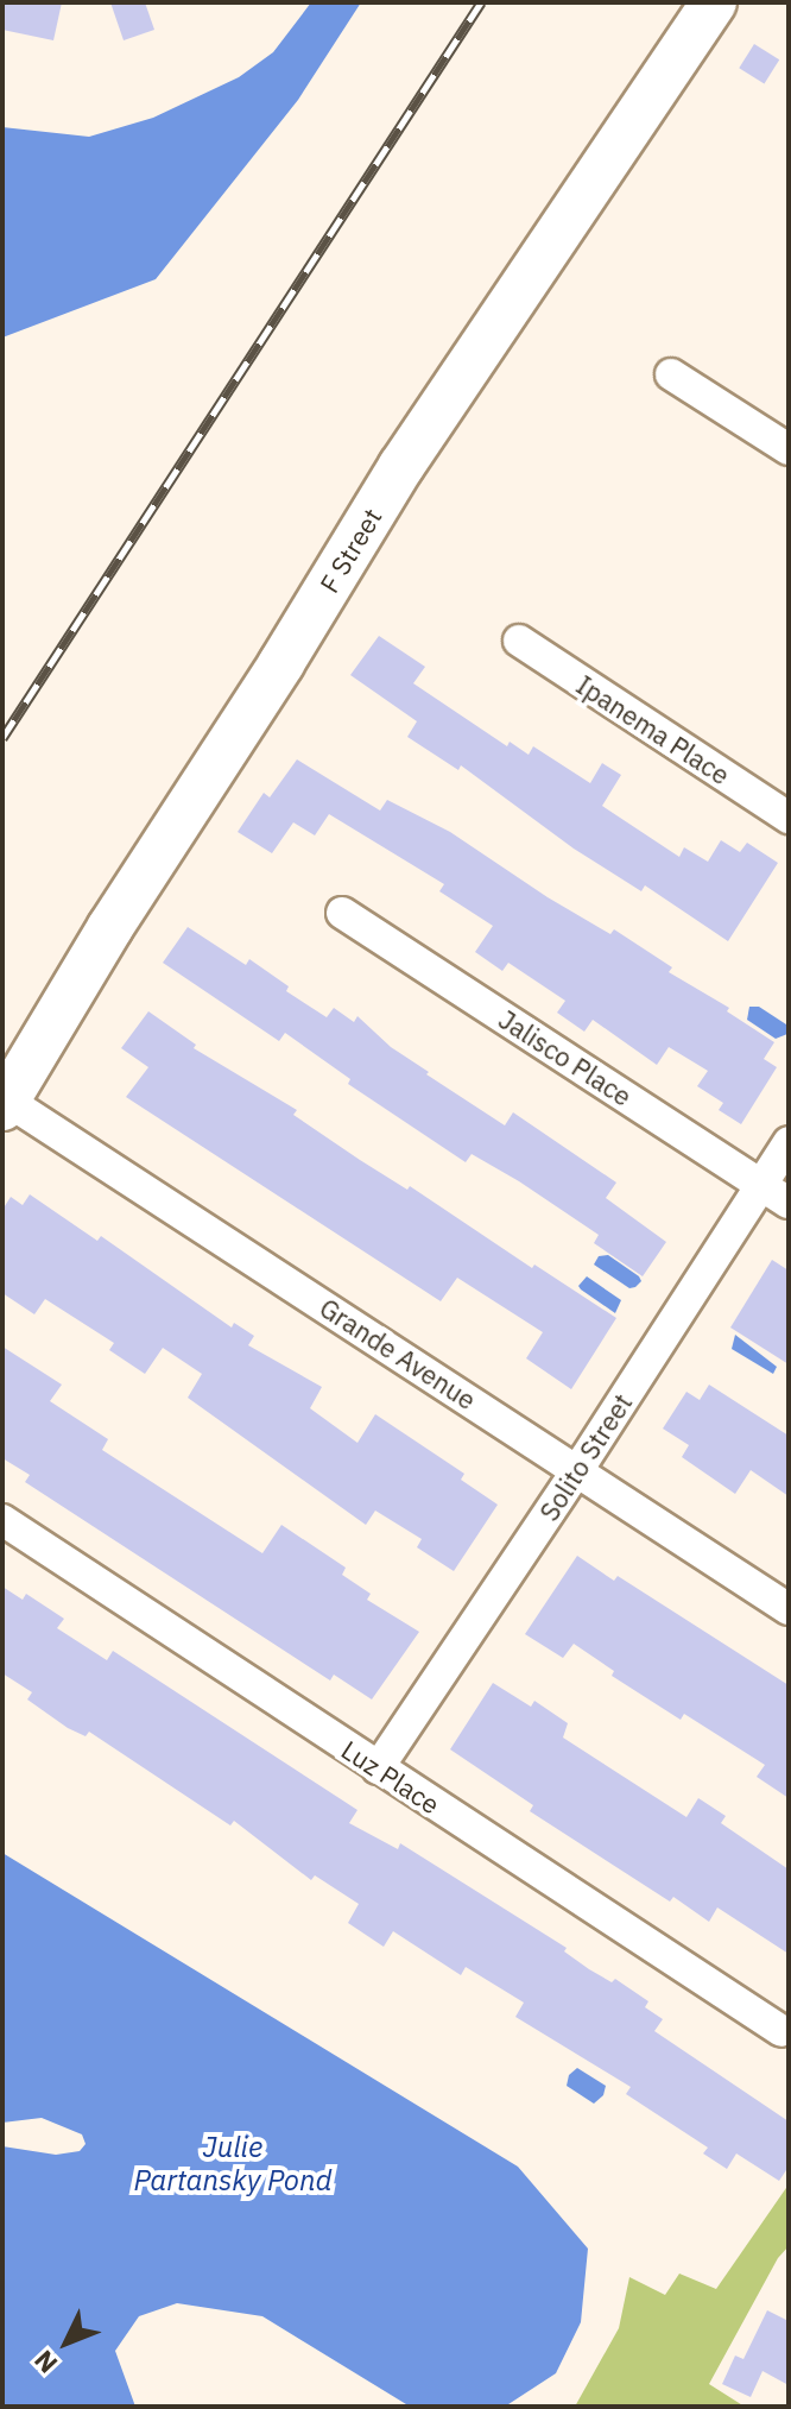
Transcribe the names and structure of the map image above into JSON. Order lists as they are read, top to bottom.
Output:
{
  "streets": {
    "street": [
      "F Street",
      "Ipanema Place",
      "Jalisco Place",
      "Grande Avenue",
      "Solito Street",
      "Luz Place"
    ]
  },
  "crossings": [
    ["F Street", "Grande Avenue"],
    ["Jalisco Place", "Solito Street"],
    ["Grande Avenue", "Solito Street"],
    ["Solito Street", "Luz Place"]
  ],
  "water": ["Julie Partansky Pond"],
  "north": "bottom left"
}
